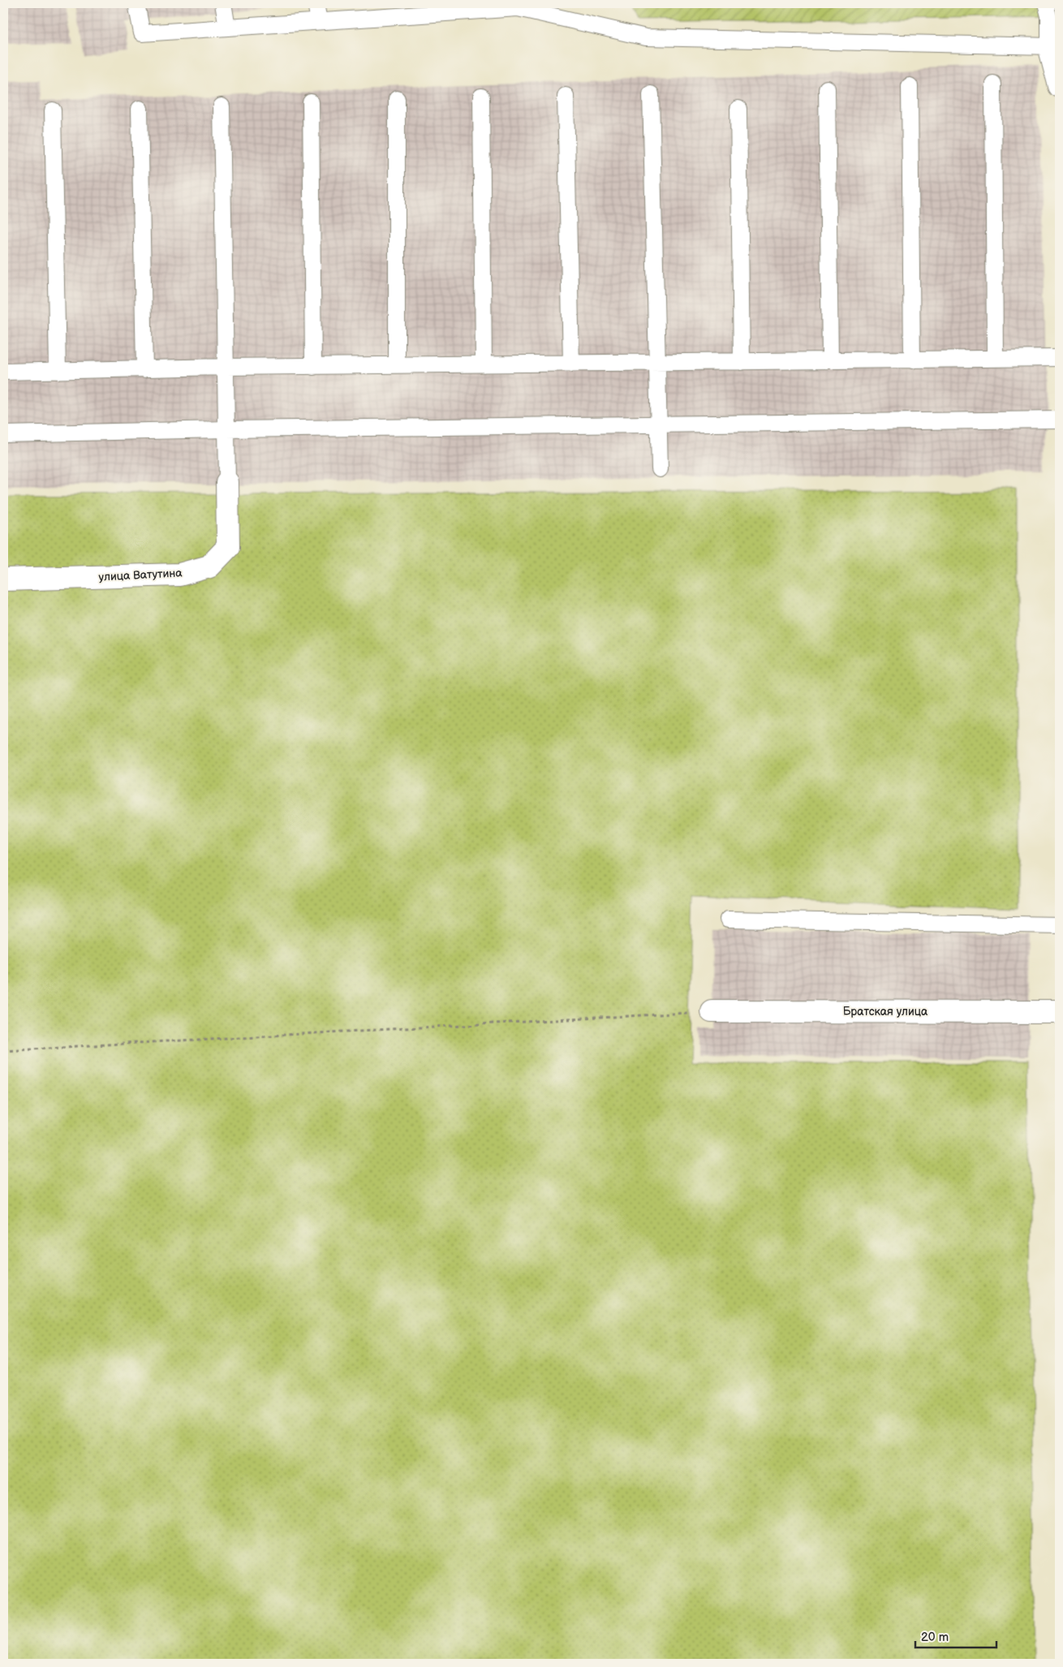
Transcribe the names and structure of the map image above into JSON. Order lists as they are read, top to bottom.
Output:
{
  "streets": {
    "street": ["улица Ватутина", "Братская улица"]
  },
  "scale_bar": "20 m"
}
